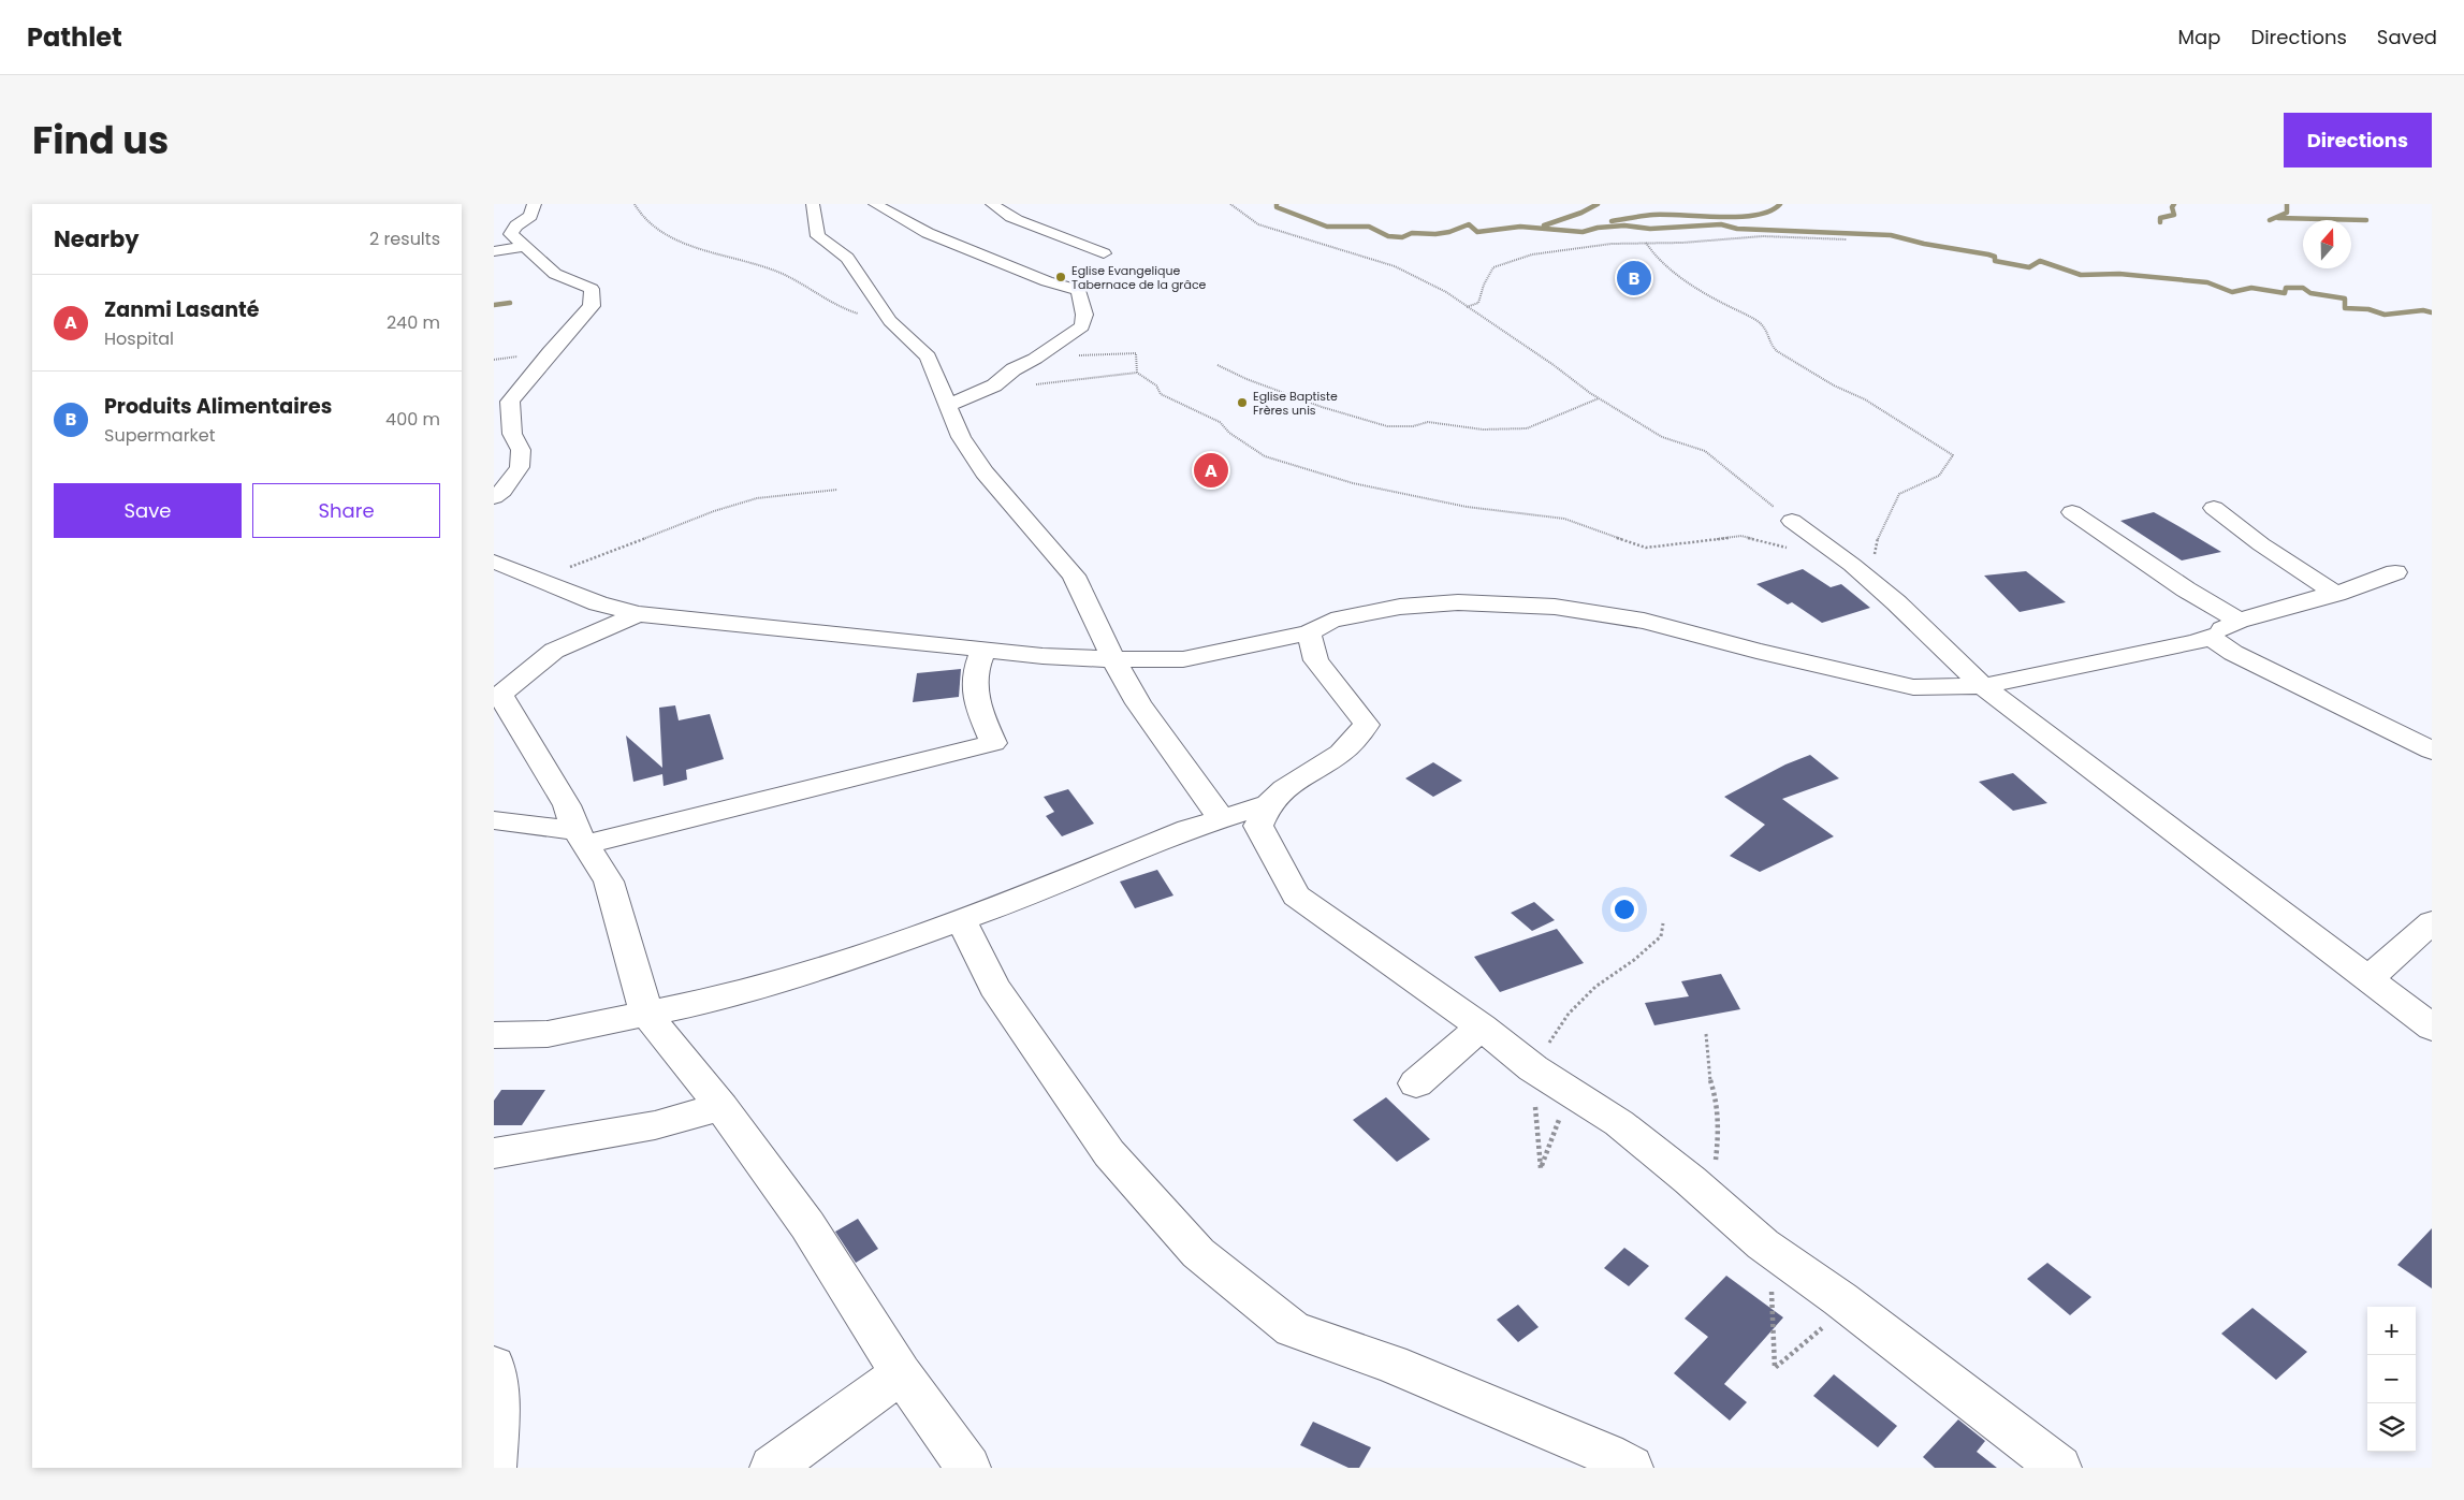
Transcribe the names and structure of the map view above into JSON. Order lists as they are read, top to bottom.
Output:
{
  "places": ["Eglise Evangelique Tabernace de la grâce", "Eglise Baptiste Frères unis"],
  "north": "top",
  "page": {
    "header": "Pathlet",
    "nav": ["Map", "Directions", "Saved"],
    "title": "Find us",
    "buttons": [
      "Directions",
      ["Save", "Share"]
    ],
    "heading": ["Nearby", "2 results"],
    "pins": ["B", "A"],
    "list": [
      {
        "mark": "A",
        "name": "Zanmi Lasanté",
        "note": "Hospital",
        "value": "240 m"
      },
      {
        "mark": "B",
        "name": "Produits Alimentaires",
        "note": "Supermarket",
        "value": "400 m"
      }
    ],
    "map_buttons": ["+", "−"]
  }
}
